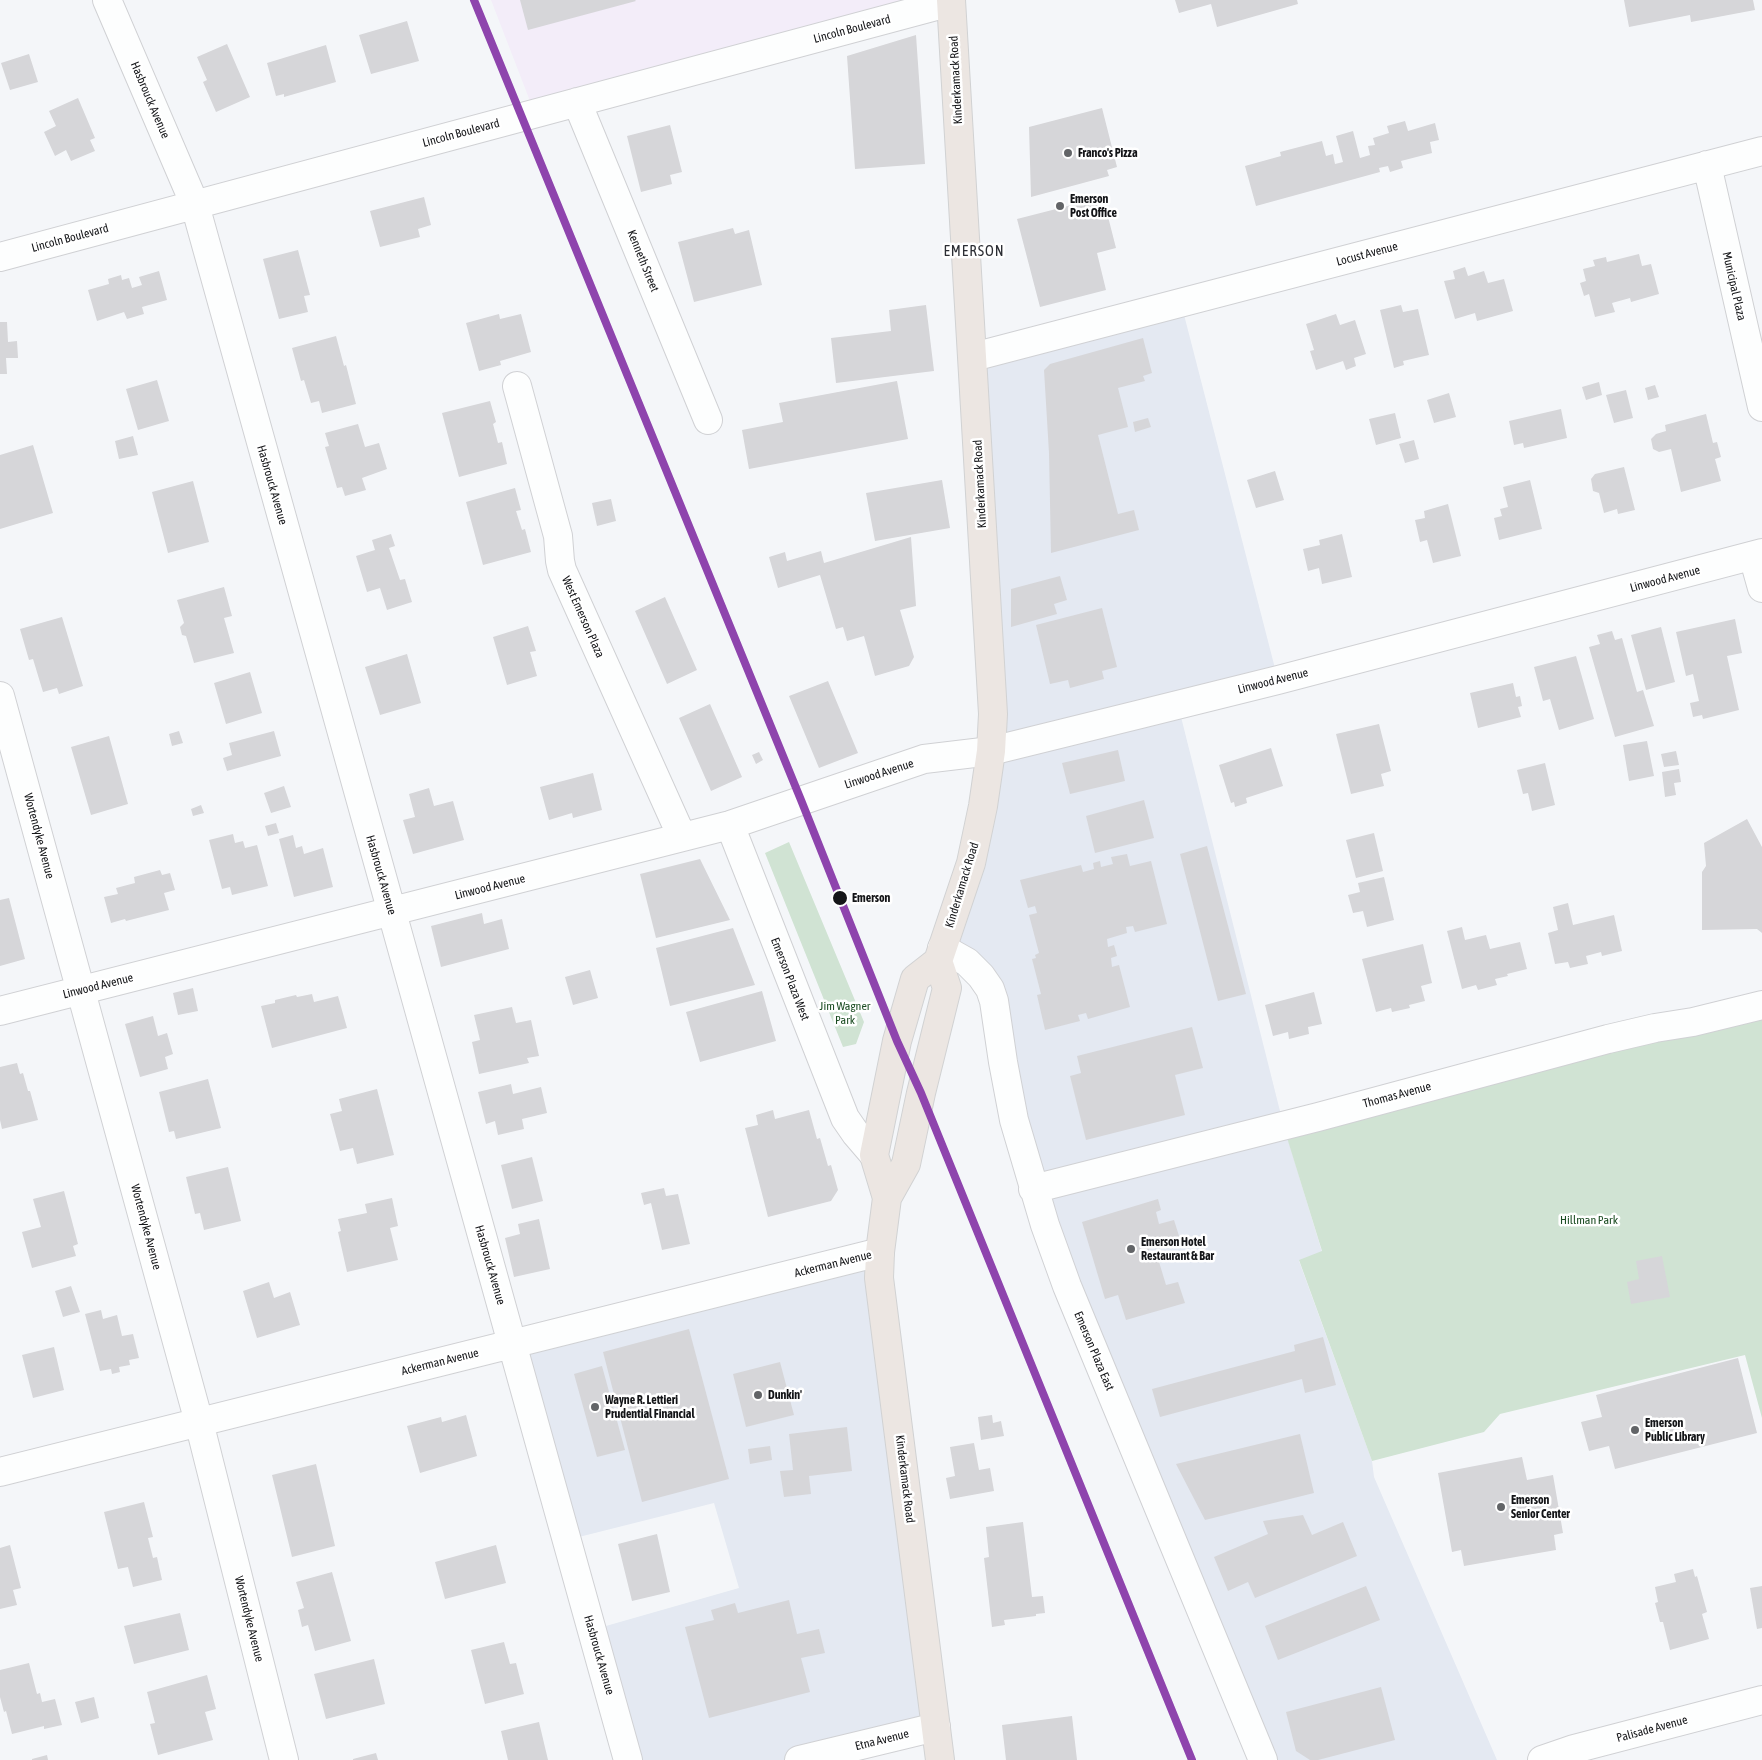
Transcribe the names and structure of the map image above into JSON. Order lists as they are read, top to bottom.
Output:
{
  "streets": {
    "main road": ["Kinderkamack Road"],
    "street": [
      "Lincoln Boulevard",
      "Hasbrouck Avenue",
      "Locust Avenue",
      "Kenneth Street",
      "Municipal Plaza",
      "Linwood Avenue",
      "West Emerson Plaza",
      "Wortendyke Avenue",
      "Emerson Plaza West",
      "Thomas Avenue",
      "Ackerman Avenue",
      "Emerson Plaza East",
      "Palisade Avenue",
      "Etna Avenue"
    ]
  },
  "crossings": [
    ["Lincoln Boulevard", "Kinderkamack Road"],
    ["Lincoln Boulevard", "Hasbrouck Avenue"],
    ["Lincoln Boulevard", "Kenneth Street"],
    ["Kinderkamack Road", "Locust Avenue"],
    ["Kinderkamack Road", "Linwood Avenue"],
    ["Kinderkamack Road", "Emerson Plaza West"],
    ["Kinderkamack Road", "Ackerman Avenue"],
    ["Kinderkamack Road", "Emerson Plaza East"],
    ["Kinderkamack Road", "Etna Avenue"],
    ["Hasbrouck Avenue", "Linwood Avenue"],
    ["Hasbrouck Avenue", "Ackerman Avenue"],
    ["Locust Avenue", "Municipal Plaza"],
    ["Linwood Avenue", "West Emerson Plaza"],
    ["Linwood Avenue", "Wortendyke Avenue"],
    ["Linwood Avenue", "Emerson Plaza West"],
    ["Wortendyke Avenue", "Ackerman Avenue"],
    ["Thomas Avenue", "Emerson Plaza East"]
  ],
  "districts": ["EMERSON"],
  "parks": ["Jim Wagner Park", "Hillman Park"],
  "places": [
    "Franco's Pizza",
    "Emerson Post Office",
    "Emerson",
    "Emerson Hotel Restaurant & Bar",
    "Dunkin'",
    "Wayne R. Lettieri Prudential Financial",
    "Emerson Public Library",
    "Emerson Senior Center"
  ]
}
